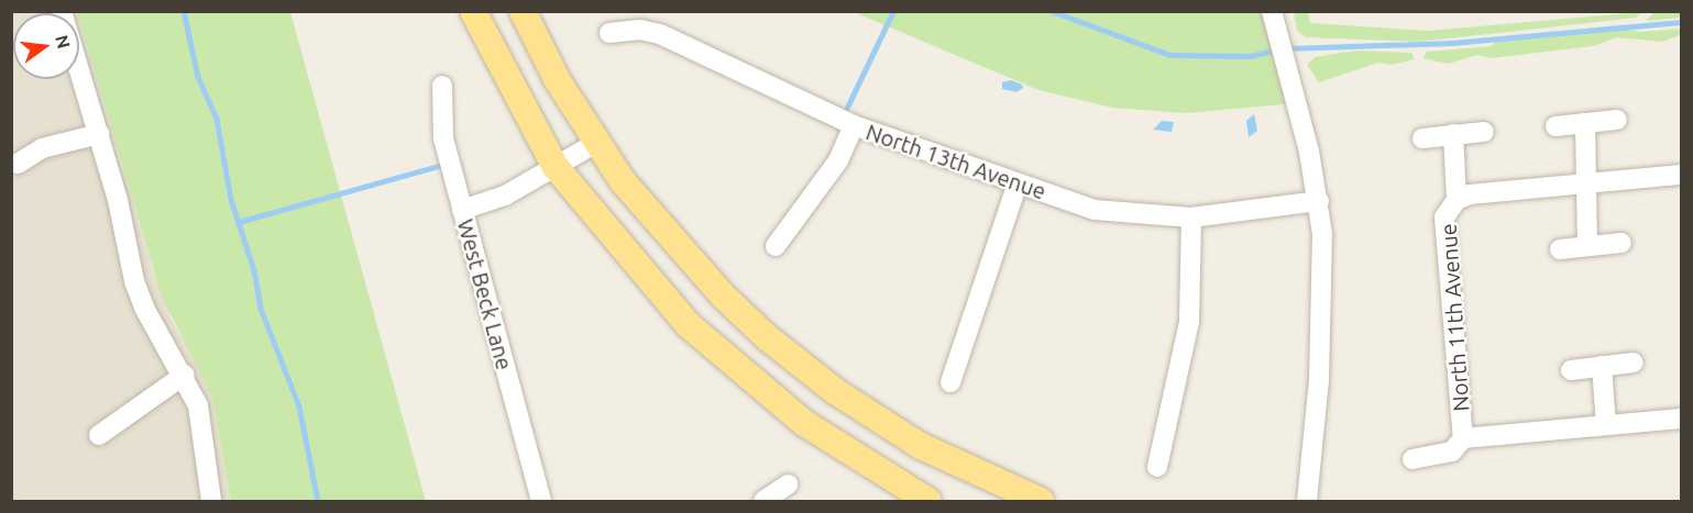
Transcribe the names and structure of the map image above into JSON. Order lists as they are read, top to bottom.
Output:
{
  "streets": {
    "street": ["North 13th Avenue", "West Beck Lane", "North 11th Avenue"]
  },
  "north": "right"
}
